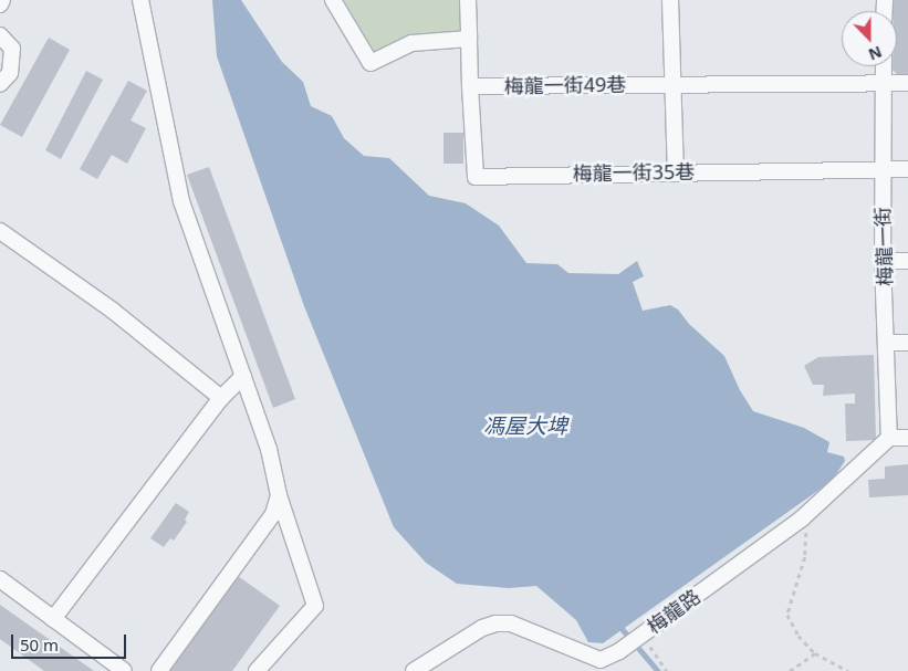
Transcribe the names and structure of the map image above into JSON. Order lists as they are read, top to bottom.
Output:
{
  "streets": {
    "street": [
      "梅龍一街49巷",
      "梅龍一街35巷",
      "梅龍一街",
      "梅龍路"
    ]
  },
  "crossings": [
    ["梅龍一街49巷", "梅龍一街35巷"],
    ["梅龍一街49巷", "梅龍一街"],
    ["梅龍一街35巷", "梅龍一街"],
    ["梅龍一街", "梅龍路"]
  ],
  "water": ["馮屋大埤"],
  "scale_bar": "50 m",
  "north": "bottom"
}
